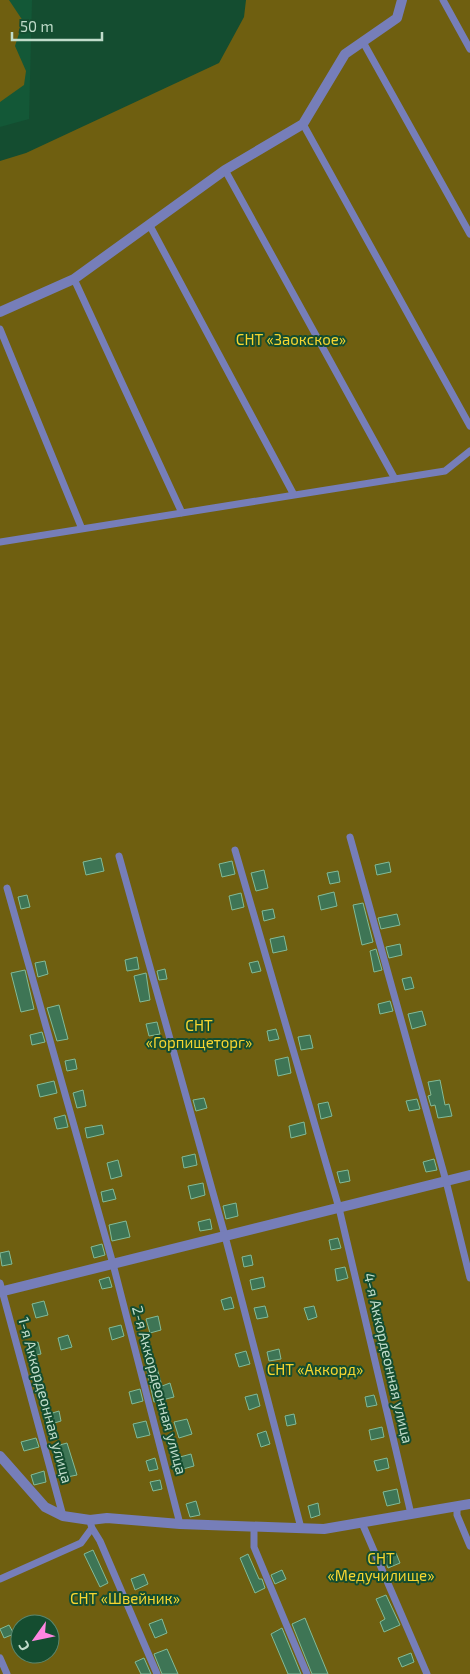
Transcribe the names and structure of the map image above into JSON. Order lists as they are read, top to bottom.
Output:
{
  "streets": {
    "lane": ["4-я Аккордеонная улица", "2-я Аккордеонная улица", "1-я Аккордеонная улица"]
  },
  "parks": [
    "СНТ «Заокское»",
    "СНТ «Горпищеторг»",
    "СНТ «Аккорд»",
    "СНТ «Медучилище»",
    "СНТ «Швейник»"
  ],
  "scale_bar": "50 m",
  "north": "bottom left"
}
